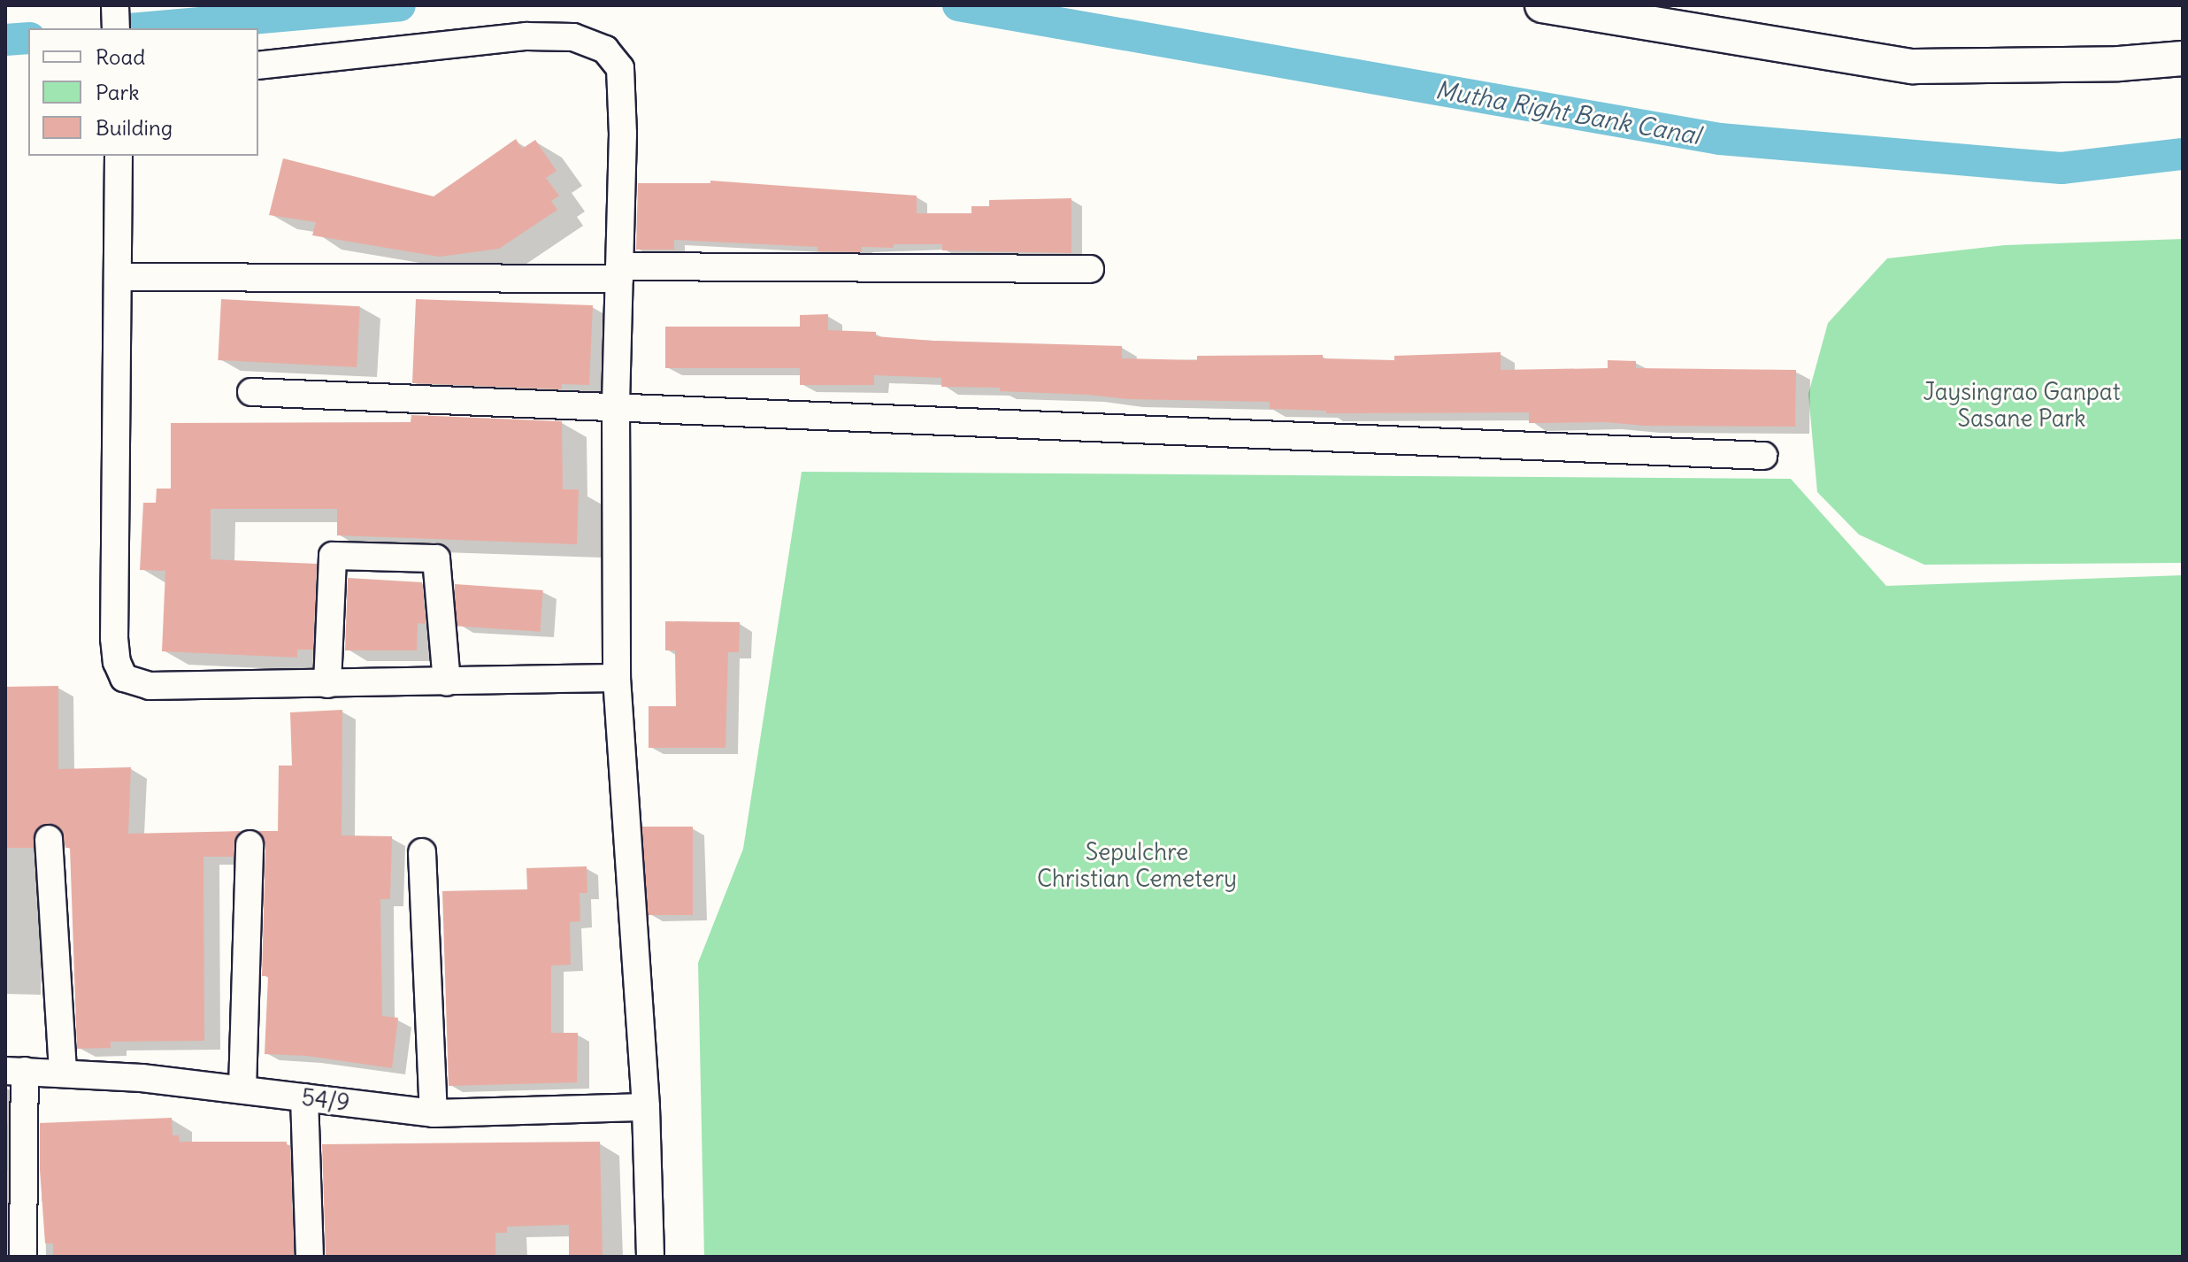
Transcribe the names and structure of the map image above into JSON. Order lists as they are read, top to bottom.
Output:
{
  "streets": {
    "street": ["54/9"]
  },
  "water": ["Mutha Right Bank Canal"],
  "parks": ["Jaysingrao Ganpat Sasane Park", "Sepulchre Christian Cemetery"],
  "legend": ["Road", "Park", "Building"]
}
